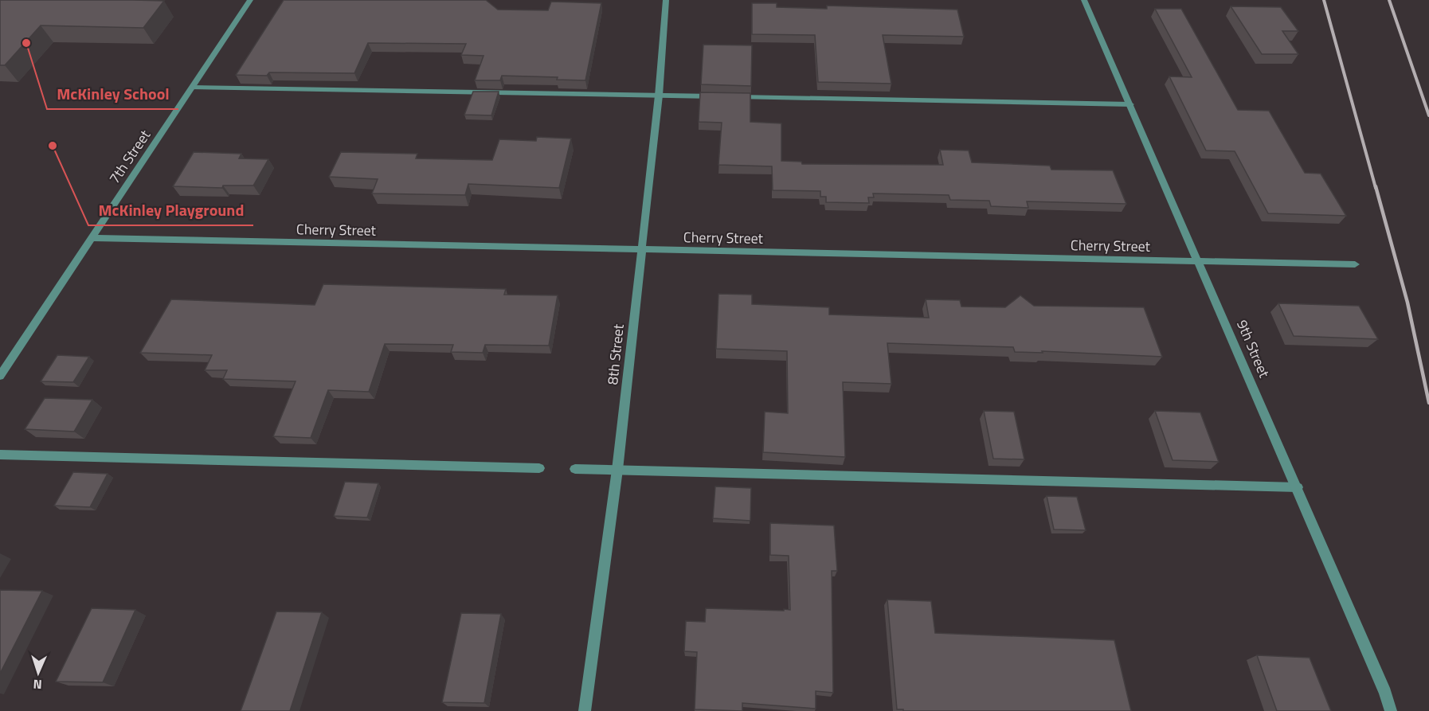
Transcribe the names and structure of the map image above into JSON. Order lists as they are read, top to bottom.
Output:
{
  "streets": {
    "street": [
      "7th Street",
      "Cherry Street",
      "9th Street",
      "8th Street"
    ]
  },
  "crossings": [
    ["7th Street", "Cherry Street"],
    ["Cherry Street", "9th Street"],
    ["Cherry Street", "8th Street"]
  ],
  "places": ["McKinley School", "McKinley Playground"],
  "north": "bottom"
}
